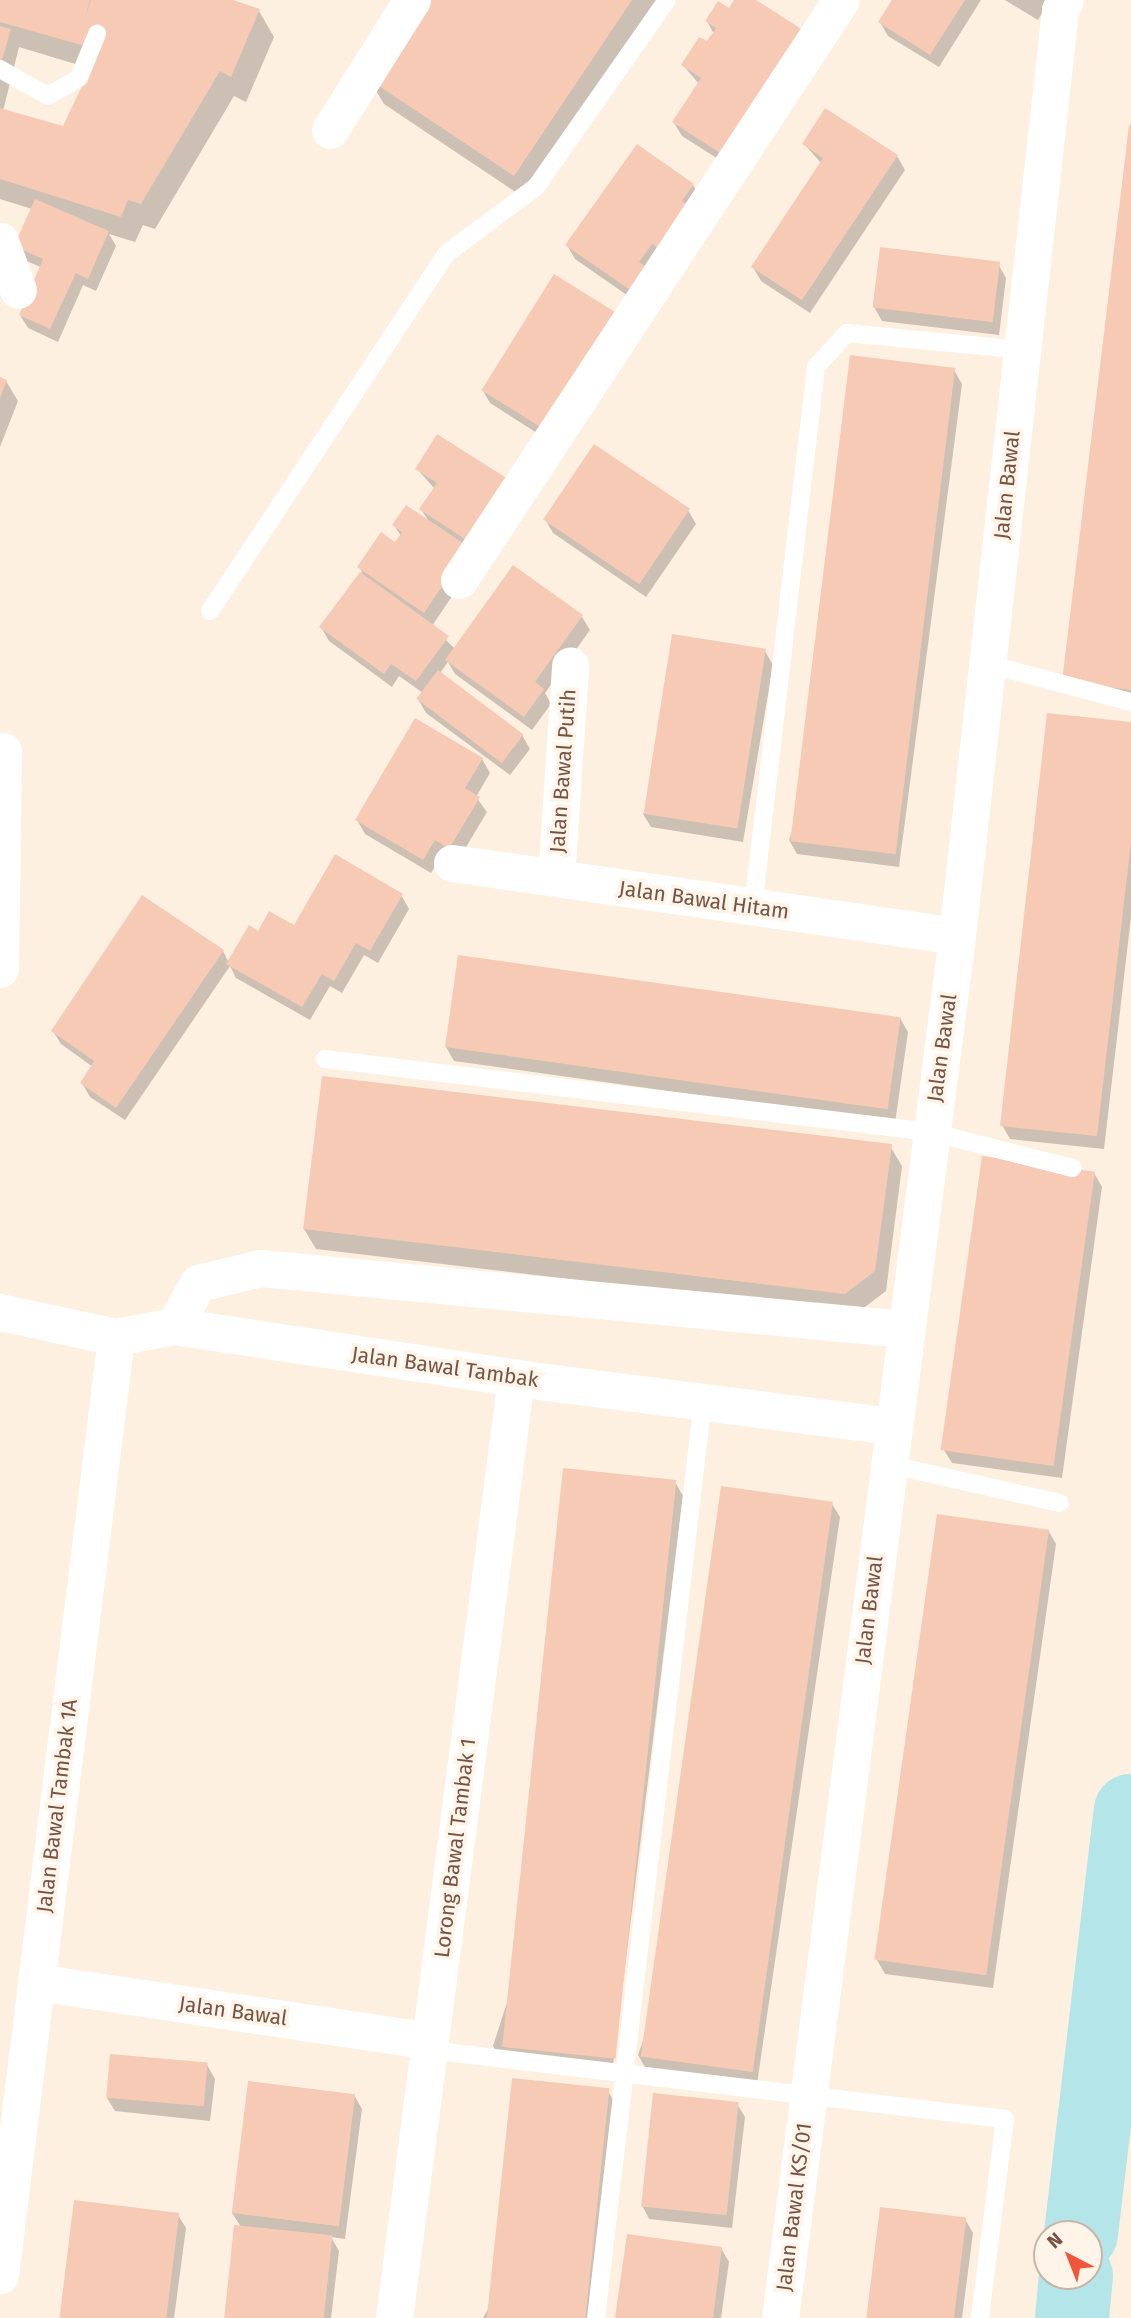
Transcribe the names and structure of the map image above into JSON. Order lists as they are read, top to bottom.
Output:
{
  "streets": {
    "street": [
      "Jalan Bawal",
      "Jalan Bawal Putih",
      "Jalan Bawal Hitam",
      "Jalan Bawal Tambak",
      "Jalan Bawal Tambak 1A",
      "Lorong Bawal Tambak 1",
      "Jalan Bawal KS/01"
    ]
  },
  "crossings": [
    ["Jalan Bawal", "Jalan Bawal Hitam"],
    ["Jalan Bawal", "Jalan Bawal Tambak"],
    ["Jalan Bawal", "Jalan Bawal Tambak 1A"],
    ["Jalan Bawal", "Lorong Bawal Tambak 1"],
    ["Jalan Bawal", "Jalan Bawal KS/01"],
    ["Jalan Bawal Putih", "Jalan Bawal Hitam"],
    ["Jalan Bawal Tambak", "Jalan Bawal Tambak 1A"],
    ["Jalan Bawal Tambak", "Lorong Bawal Tambak 1"]
  ],
  "north": "top left"
}
